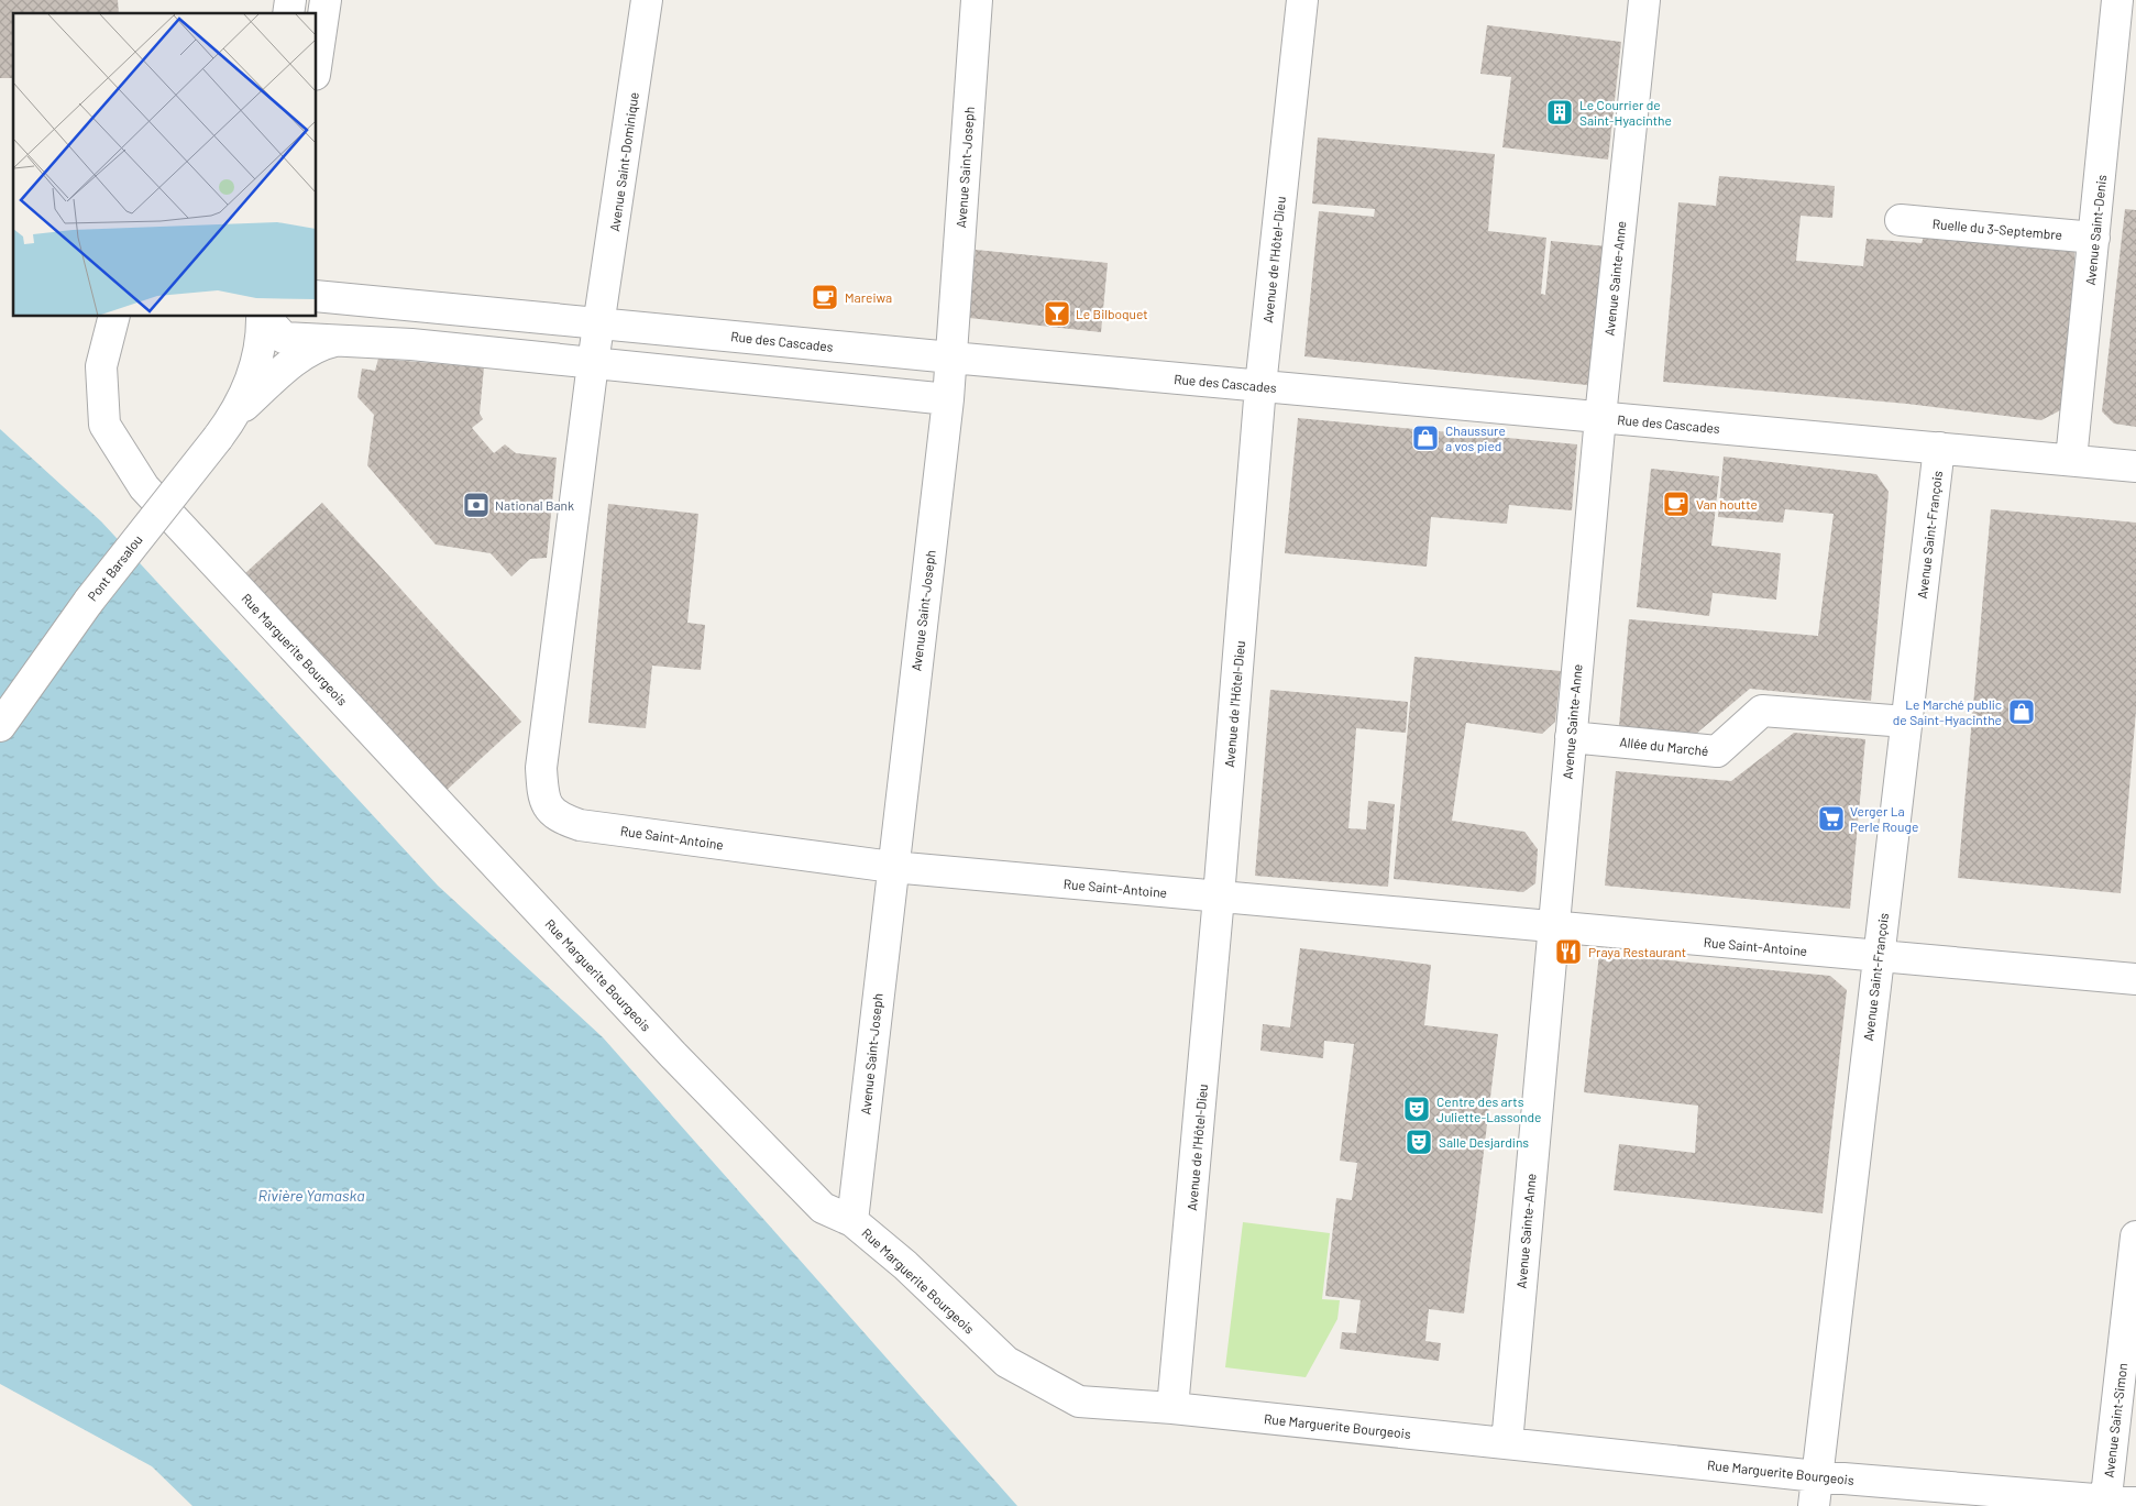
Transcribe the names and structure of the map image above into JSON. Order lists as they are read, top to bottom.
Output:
{
  "streets": {
    "street": [
      "Avenue Saint-Dominique",
      "Avenue Saint-Joseph",
      "Ruelle du 3-Septembre",
      "Avenue Saint-Denis",
      "Avenue de l'Hôtel-Dieu",
      "Avenue Sainte-Anne",
      "Rue des Cascades",
      "Avenue Saint-François",
      "Pont Barsalou",
      "Rue Marguerite Bourgeois",
      "Allée du Marché",
      "Rue Saint-Antoine",
      "Avenue Saint-Simon"
    ]
  },
  "crossings": [
    ["Avenue Saint-Dominique", "Rue des Cascades"],
    ["Avenue Saint-Dominique", "Rue Saint-Antoine"],
    ["Avenue Saint-Joseph", "Rue des Cascades"],
    ["Avenue Saint-Joseph", "Rue Marguerite Bourgeois"],
    ["Avenue Saint-Joseph", "Rue Saint-Antoine"],
    ["Ruelle du 3-Septembre", "Avenue Saint-Denis"],
    ["Avenue Saint-Denis", "Rue des Cascades"],
    ["Avenue de l'Hôtel-Dieu", "Rue des Cascades"],
    ["Avenue de l'Hôtel-Dieu", "Rue Marguerite Bourgeois"],
    ["Avenue de l'Hôtel-Dieu", "Rue Saint-Antoine"],
    ["Avenue Sainte-Anne", "Rue des Cascades"],
    ["Avenue Sainte-Anne", "Rue Marguerite Bourgeois"],
    ["Avenue Sainte-Anne", "Allée du Marché"],
    ["Avenue Sainte-Anne", "Rue Saint-Antoine"],
    ["Rue des Cascades", "Avenue Saint-François"],
    ["Avenue Saint-François", "Rue Marguerite Bourgeois"],
    ["Avenue Saint-François", "Allée du Marché"],
    ["Avenue Saint-François", "Rue Saint-Antoine"],
    ["Rue Marguerite Bourgeois", "Avenue Saint-Simon"]
  ],
  "water": ["Rivière Yamaska"],
  "places": {
    "building": ["Le Courrier de Saint-Hyacinthe"],
    "cafe": ["Mareiwa", "Van houtte"],
    "bar": ["Le Bilboquet"],
    "shop": ["Chaussure a vos pied", "Le Marché public de Saint-Hyacinthe"],
    "bank": ["National Bank"],
    "supermarket": ["Verger La Perle Rouge"],
    "restaurant": ["Praya Restaurant"],
    "theatre": ["Centre des arts Juliette-Lassonde", "Salle Desjardins"]
  }
}
